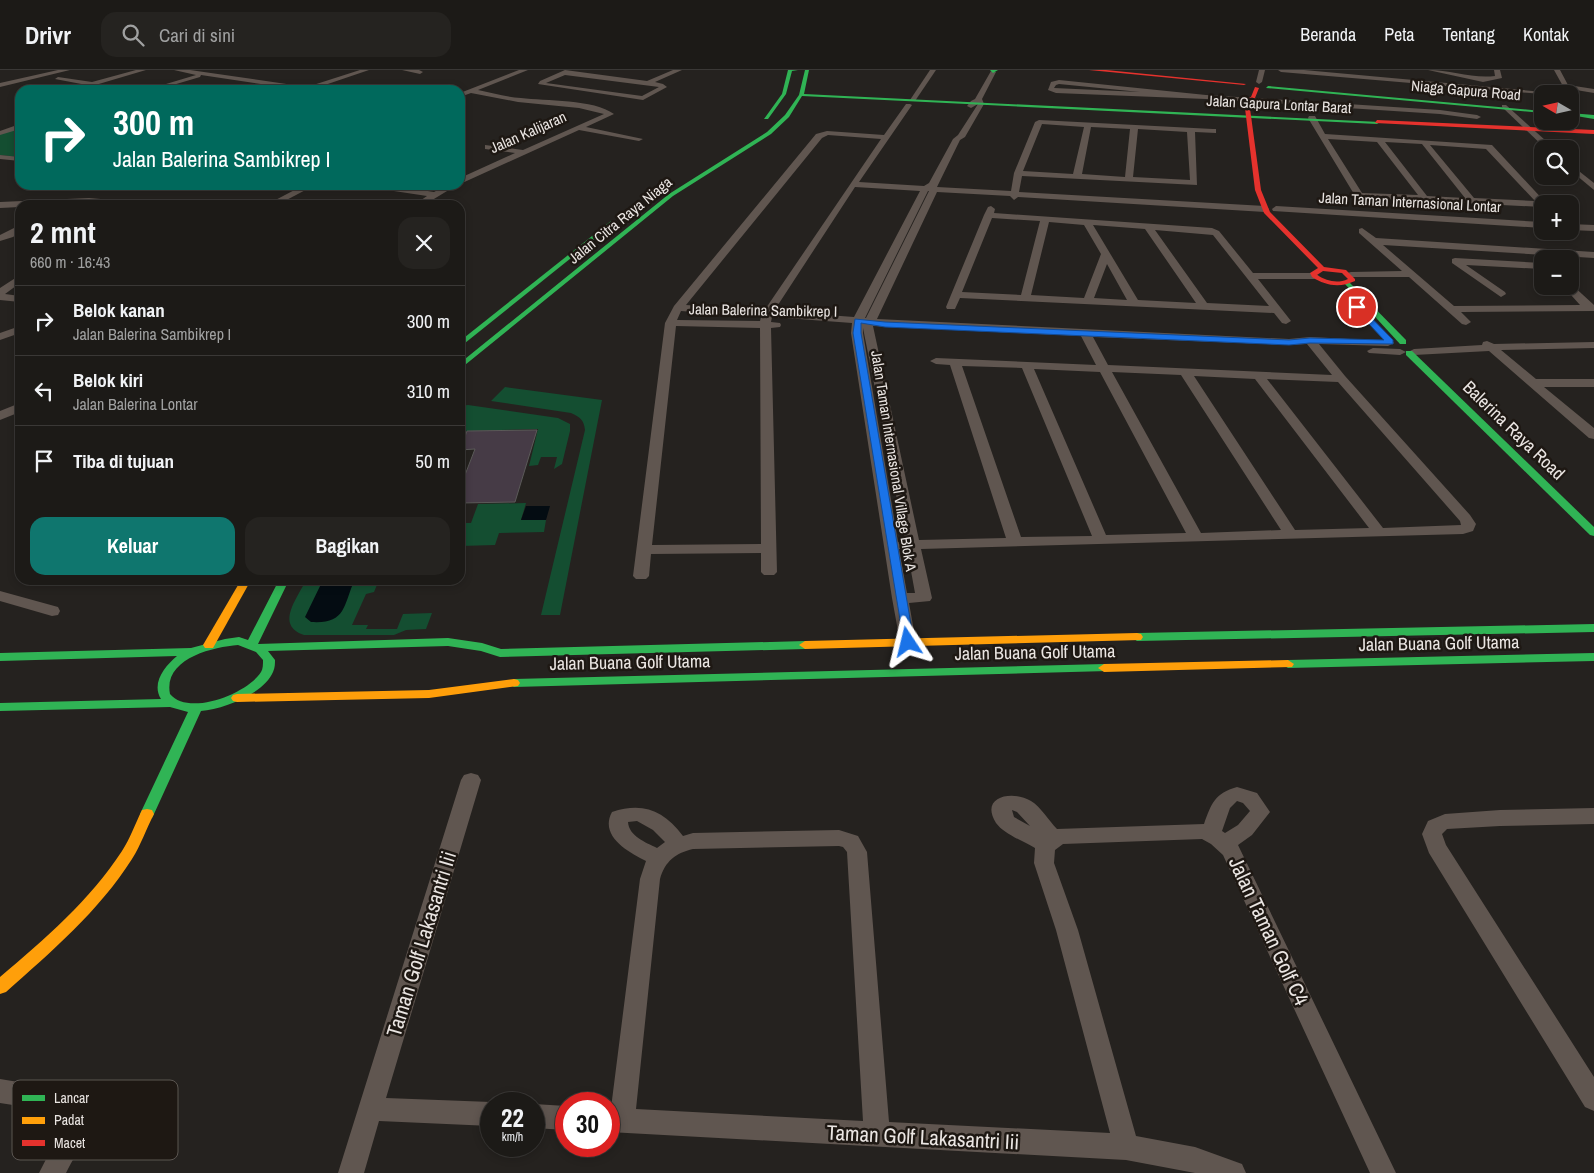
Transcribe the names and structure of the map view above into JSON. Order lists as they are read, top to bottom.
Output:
{
  "streets": {
    "street": [
      "Niaga Gapura Road",
      "Jalan Gapura Lontar Barat",
      "Jalan Kalijaran",
      "Jalan Taman Internasional Lontar",
      "Jalan Citra Raya Niaga",
      "Jalan Balerina Sambikrep I",
      "Balerina Raya Road",
      "Jalan Taman Internasional Village Blok A",
      "Jalan Buana Golf Utama",
      "Jalan Taman Golf C4",
      "Taman Golf Lakasantri Iii"
    ]
  },
  "crossings": [
    ["Jalan Gapura Lontar Barat", "Jalan Citra Raya Niaga"],
    ["Jalan Balerina Sambikrep I", "Balerina Raya Road"],
    ["Jalan Balerina Sambikrep I", "Jalan Taman Internasional Village Blok A"],
    ["Jalan Taman Internasional Village Blok A", "Jalan Buana Golf Utama"],
    ["Jalan Taman Golf C4", "Taman Golf Lakasantri Iii"]
  ],
  "legend": ["Lancar", "Padat", "Macet"],
  "north": "left",
  "page": {
    "header": "Drivr",
    "search": "Cari di sini",
    "nav": [
      "Beranda",
      "Peta",
      "Tentang",
      "Kontak"
    ],
    "map_buttons": ["+", "−"],
    "turn": ["300 m", "Jalan Balerina Sambikrep I"],
    "heading": ["2 mnt", "660 m · 16:43"],
    "list": [
      {
        "name": "Belok kanan",
        "note": "Jalan Balerina Sambikrep I",
        "value": "300 m"
      },
      {
        "name": "Belok kiri",
        "note": "Jalan Balerina Lontar",
        "value": "310 m"
      },
      {
        "name": "Tiba di tujuan",
        "value": "50 m"
      }
    ],
    "buttons": ["Keluar", "Bagikan"],
    "speed": "22 km/h",
    "limit": "30"
  }
}
